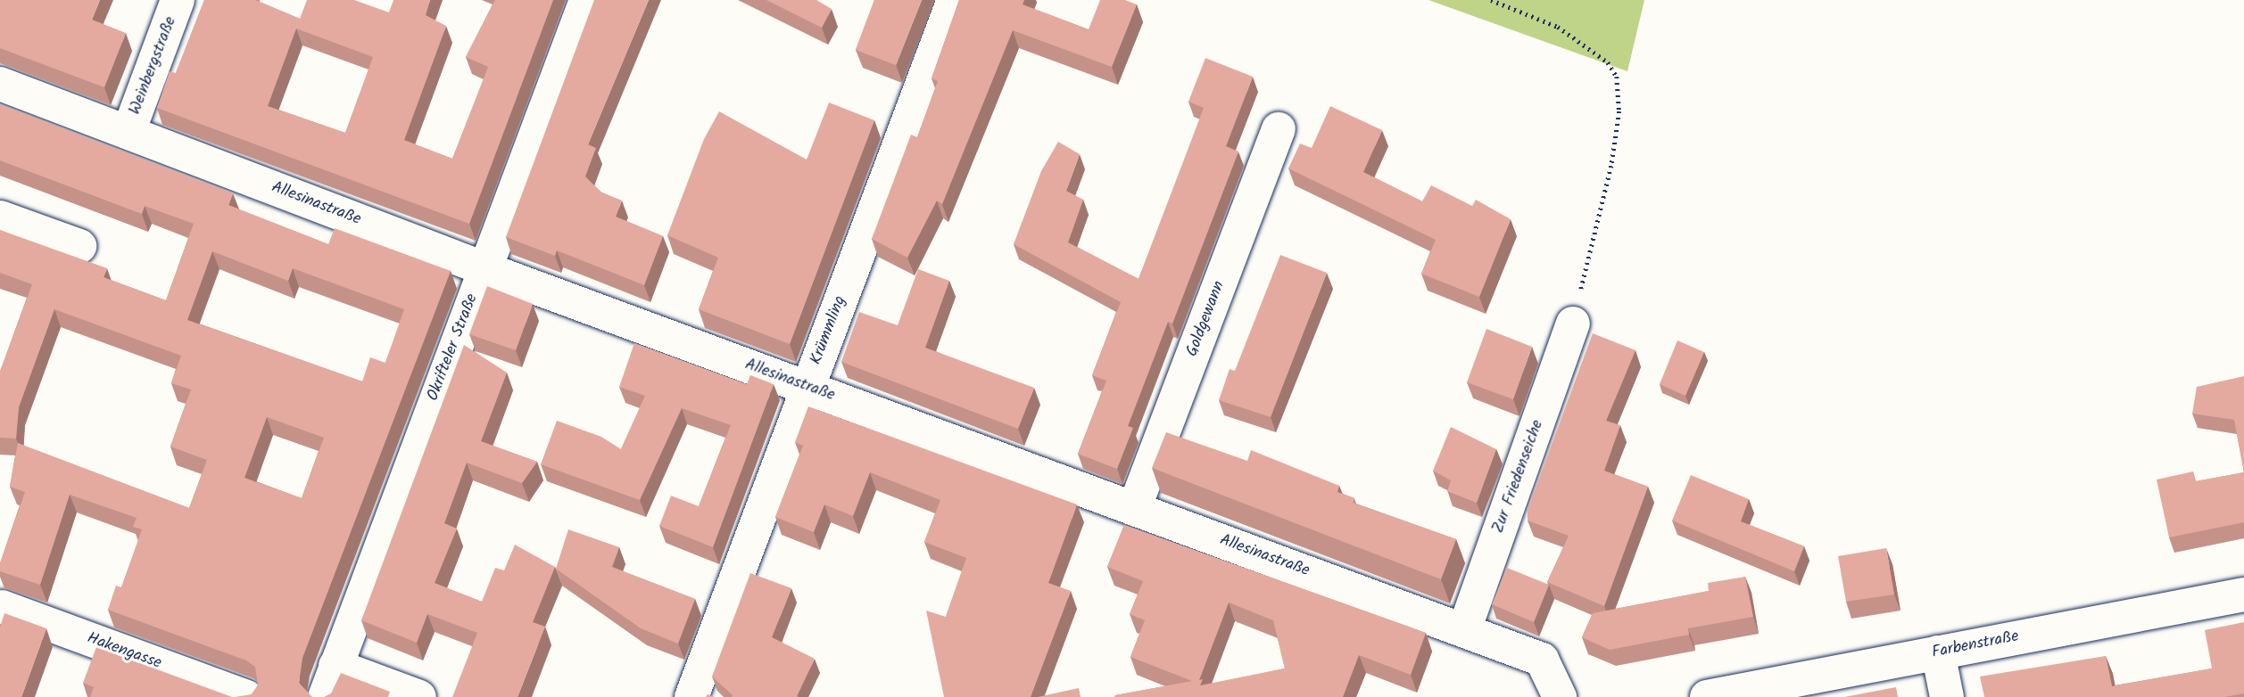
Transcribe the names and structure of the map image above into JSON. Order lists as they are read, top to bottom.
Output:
{
  "streets": {
    "street": [
      "Weinbergstraße",
      "Allesinastraße",
      "Goldgewann",
      "Krümmling",
      "Okrifteler Straße",
      "Zur Friedenseiche",
      "Farbenstraße",
      "Hakengasse"
    ]
  },
  "crossings": [
    ["Weinbergstraße", "Allesinastraße"],
    ["Allesinastraße", "Goldgewann"],
    ["Allesinastraße", "Krümmling"],
    ["Allesinastraße", "Okrifteler Straße"],
    ["Allesinastraße", "Zur Friedenseiche"]
  ]
}
